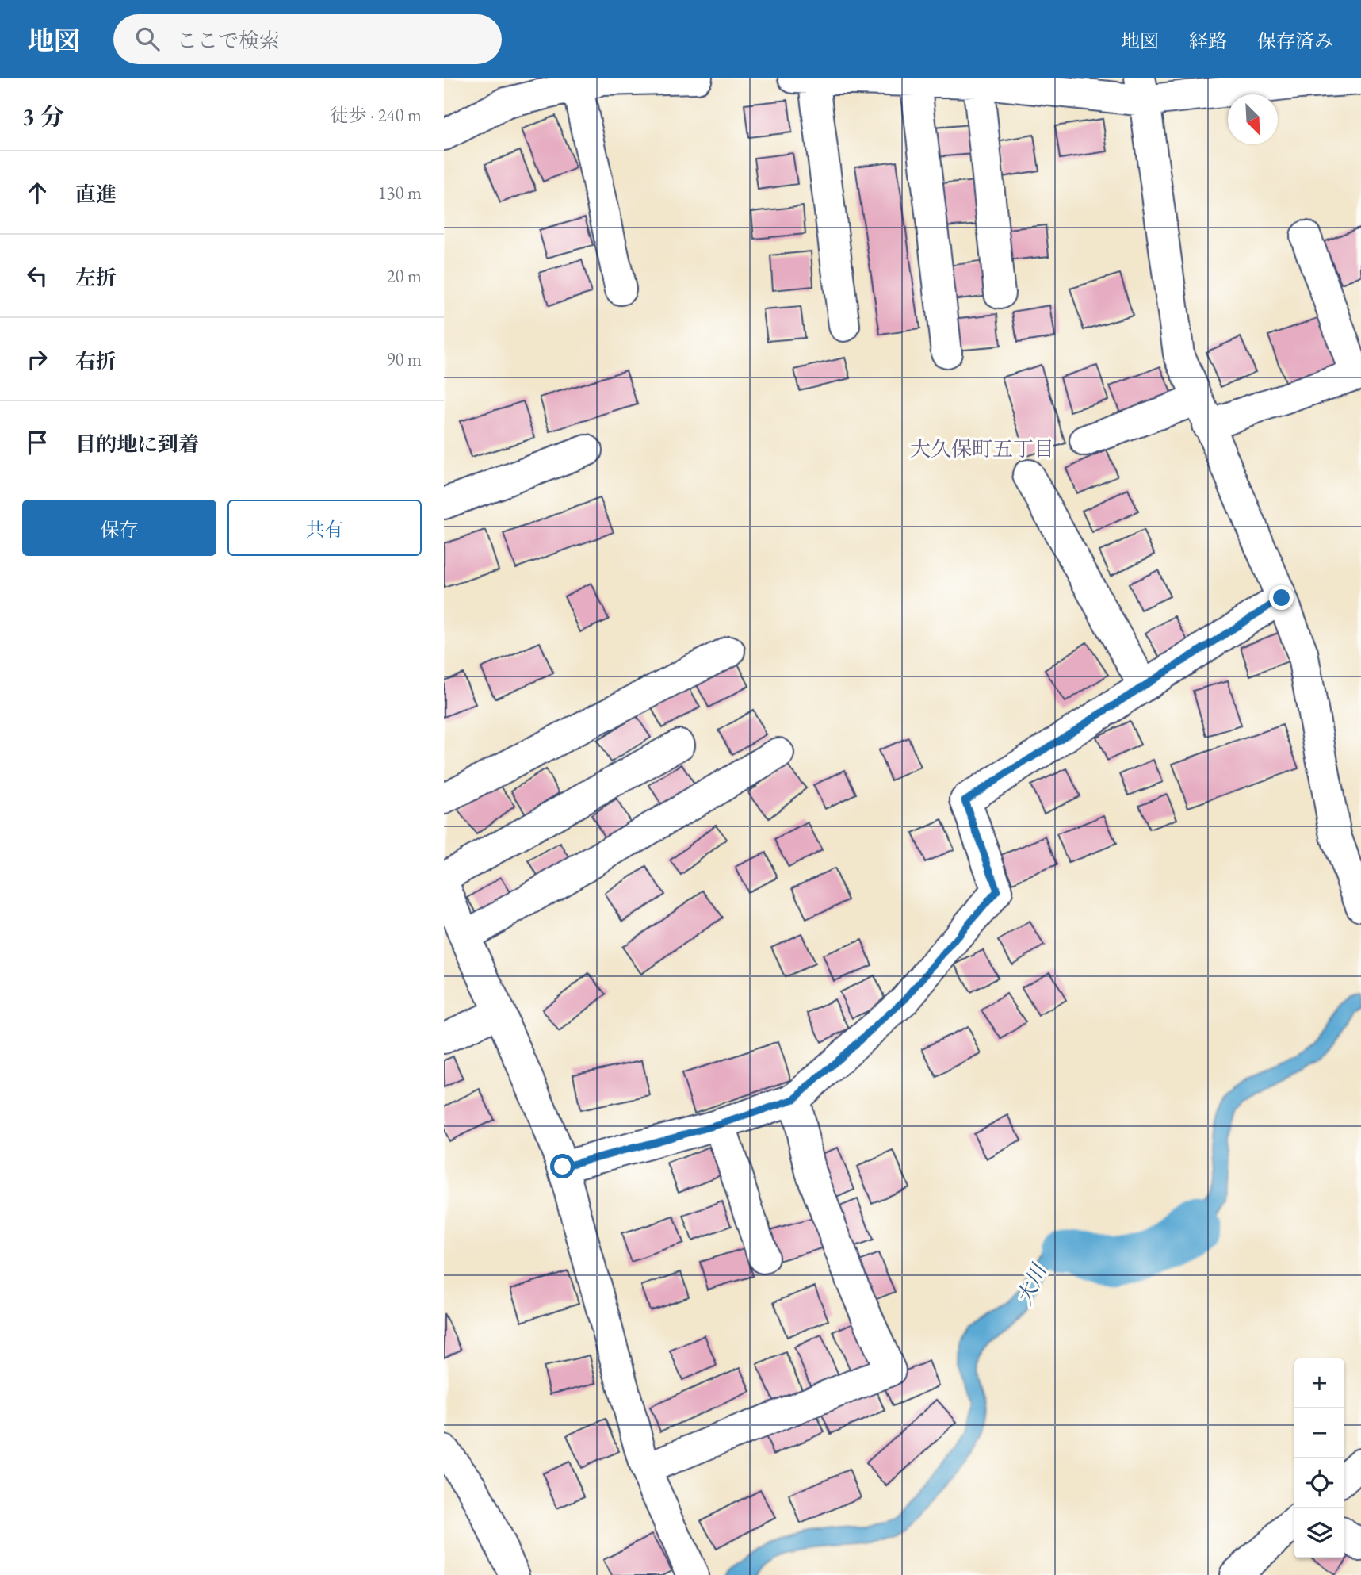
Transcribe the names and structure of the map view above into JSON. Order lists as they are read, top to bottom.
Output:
{
  "districts": ["大久保町五丁目"],
  "water": ["大川"],
  "north": "bottom right",
  "page": {
    "header": "地図",
    "search": "ここで検索",
    "nav": ["地図", "経路", "保存済み"],
    "heading": ["3 分", "徒歩 · 240 m"],
    "list": [
      ["直進", "130 m"],
      ["左折", "20 m"],
      ["右折", "90 m"],
      "目的地に到着"
    ],
    "buttons": ["保存", "共有"],
    "map_buttons": ["+", "−"]
  }
}
